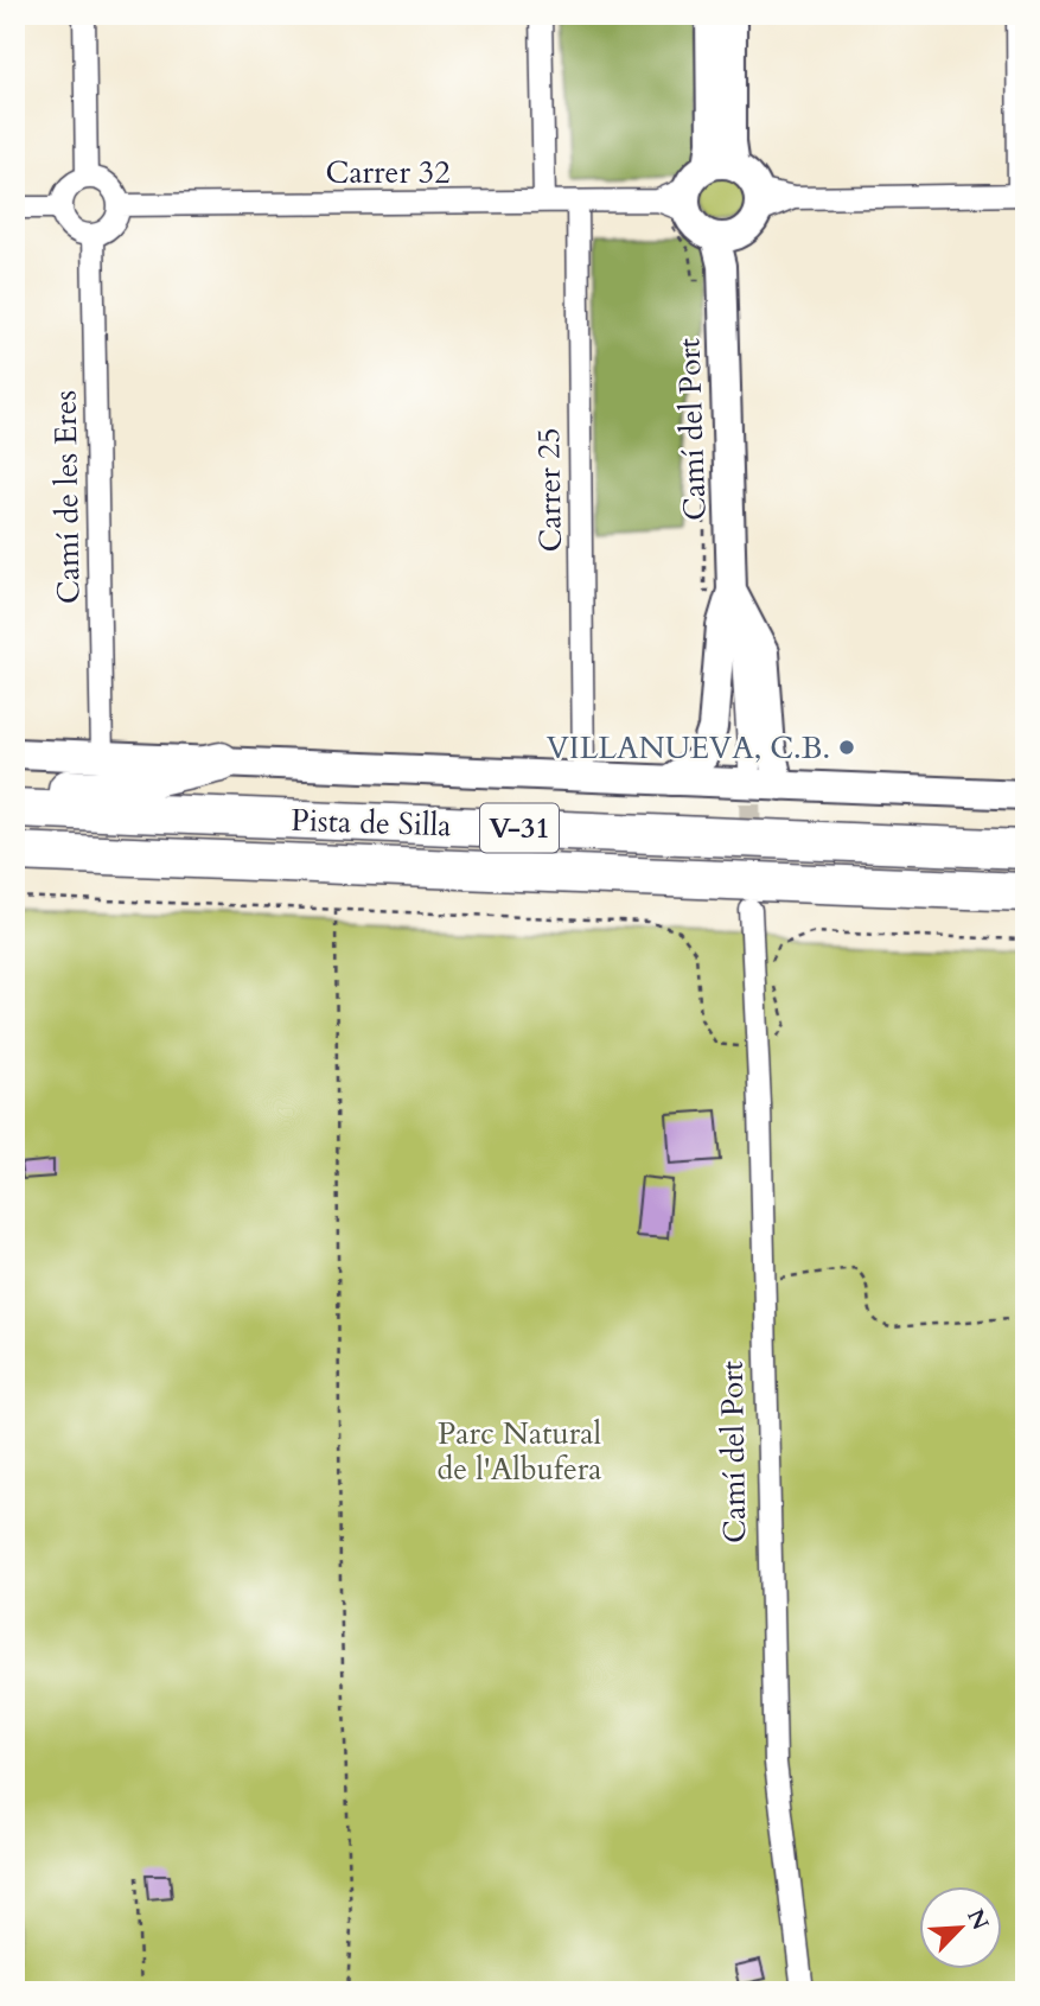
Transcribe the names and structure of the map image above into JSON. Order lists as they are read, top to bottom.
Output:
{
  "streets": {
    "highway": ["Pista de Silla", "V-31"],
    "street": [
      "Carrer 32",
      "Camí del Port",
      "Carrer 25",
      "Camí de les Eres"
    ]
  },
  "crossings": [
    ["Carrer 32", "Camí del Port"],
    ["Carrer 32", "Carrer 25"],
    ["Carrer 32", "Camí de les Eres"]
  ],
  "parks": ["Parc Natural de l'Albufera"],
  "places": ["VILLANUEVA, C.B."],
  "north": "top right"
}
